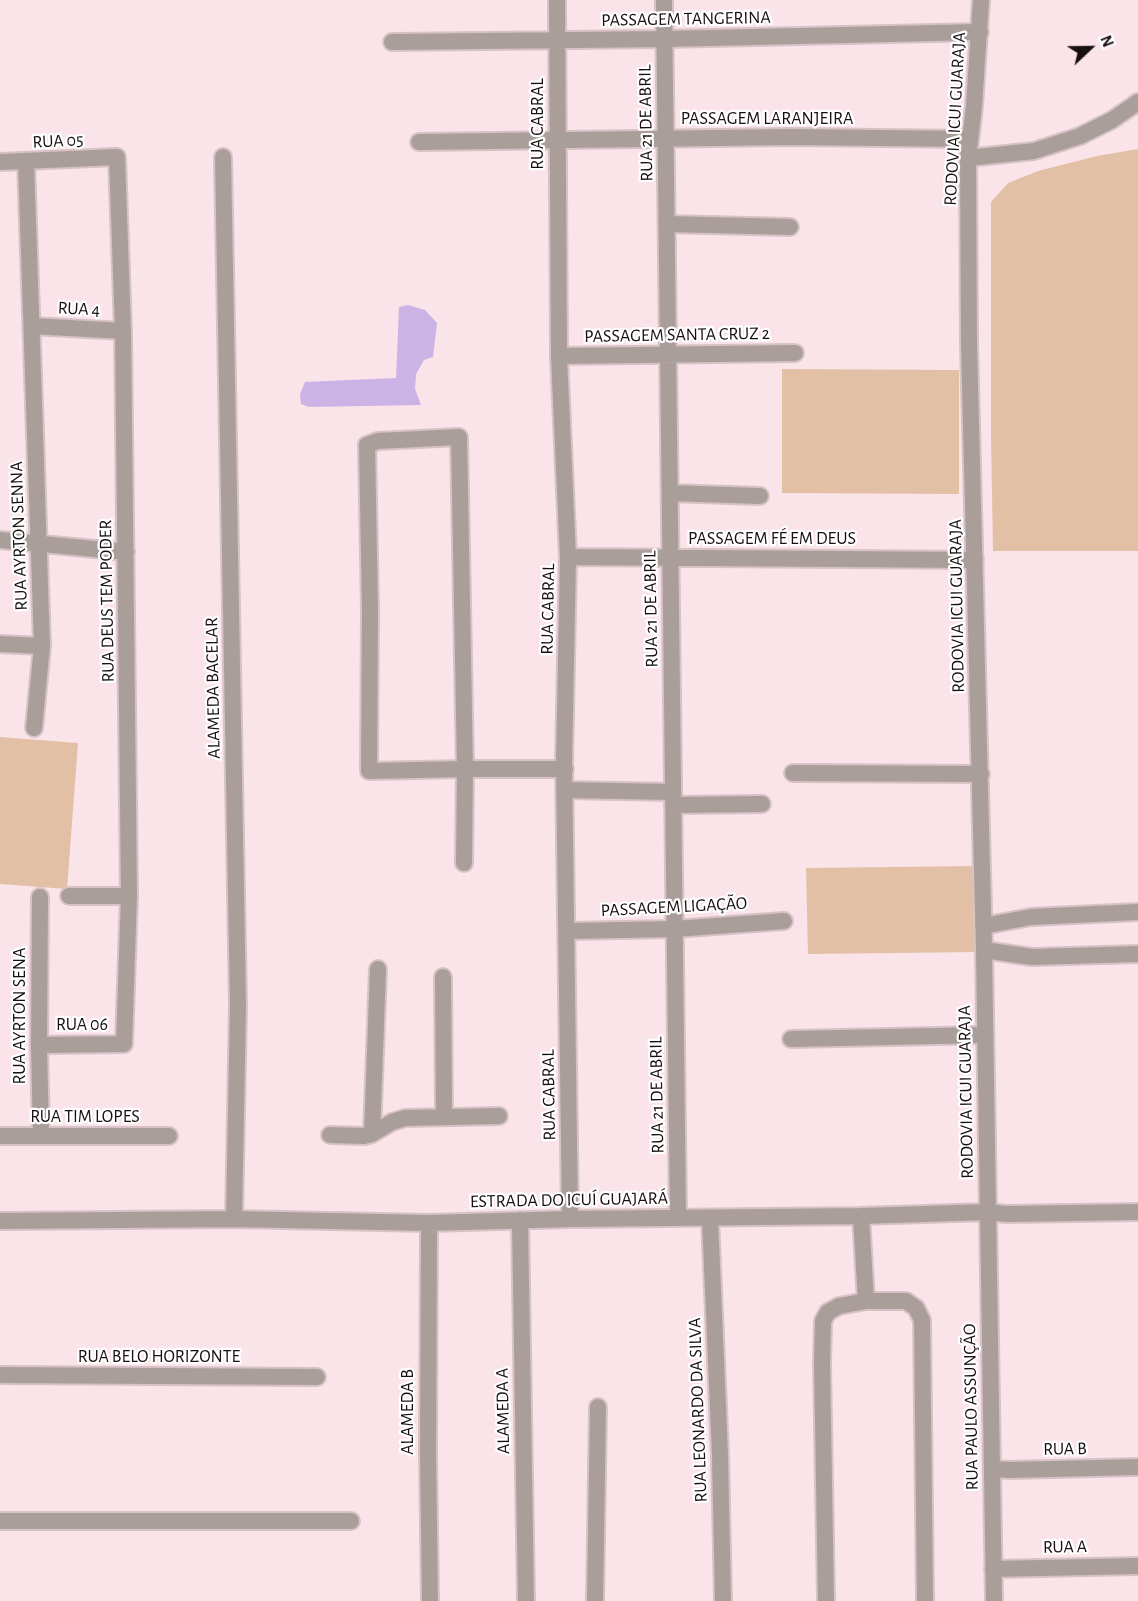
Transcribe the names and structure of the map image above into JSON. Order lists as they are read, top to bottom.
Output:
{
  "streets": {
    "street": [
      "PASSAGEM TANGERINA",
      "PASSAGEM LARANJEIRA",
      "RODOVIA ICUI GUARAJA",
      "RUA 21 DE ABRIL",
      "RUA CABRAL",
      "RUA 05",
      "RUA 4",
      "PASSAGEM SANTA CRUZ 2",
      "RUA AYRTON SENNA",
      "PASSAGEM FÉ EM DEUS",
      "RUA DEUS TEM PODER",
      "ALAMEDA BACELAR",
      "PASSAGEM LIGAÇÃO",
      "RUA AYRTON SENA",
      "RUA 06",
      "RUA TIM LOPES",
      "ESTRADA DO ICUÍ GUAJARÁ",
      "RUA BELO HORIZONTE",
      "RUA PAULO ASSUNÇÃO",
      "RUA LEONARDO DA SILVA",
      "ALAMEDA A",
      "ALAMEDA B",
      "RUA B",
      "RUA A"
    ]
  },
  "crossings": [
    ["PASSAGEM TANGERINA", "RODOVIA ICUI GUARAJA"],
    ["PASSAGEM TANGERINA", "RUA 21 DE ABRIL"],
    ["PASSAGEM TANGERINA", "RUA CABRAL"],
    ["PASSAGEM LARANJEIRA", "RODOVIA ICUI GUARAJA"],
    ["PASSAGEM LARANJEIRA", "RUA 21 DE ABRIL"],
    ["PASSAGEM LARANJEIRA", "RUA CABRAL"],
    ["RODOVIA ICUI GUARAJA", "PASSAGEM FÉ EM DEUS"],
    ["RODOVIA ICUI GUARAJA", "ESTRADA DO ICUÍ GUAJARÁ"],
    ["RODOVIA ICUI GUARAJA", "RUA PAULO ASSUNÇÃO"],
    ["RUA 21 DE ABRIL", "PASSAGEM SANTA CRUZ 2"],
    ["RUA 21 DE ABRIL", "PASSAGEM FÉ EM DEUS"],
    ["RUA 21 DE ABRIL", "PASSAGEM LIGAÇÃO"],
    ["RUA 21 DE ABRIL", "ESTRADA DO ICUÍ GUAJARÁ"],
    ["RUA CABRAL", "PASSAGEM SANTA CRUZ 2"],
    ["RUA CABRAL", "PASSAGEM FÉ EM DEUS"],
    ["RUA CABRAL", "PASSAGEM LIGAÇÃO"],
    ["RUA CABRAL", "ESTRADA DO ICUÍ GUAJARÁ"],
    ["RUA 05", "RUA AYRTON SENNA"],
    ["RUA 05", "RUA DEUS TEM PODER"],
    ["RUA 4", "RUA AYRTON SENNA"],
    ["RUA 4", "RUA DEUS TEM PODER"],
    ["RUA DEUS TEM PODER", "RUA 06"],
    ["ALAMEDA BACELAR", "ESTRADA DO ICUÍ GUAJARÁ"],
    ["RUA AYRTON SENA", "RUA 06"],
    ["RUA AYRTON SENA", "RUA TIM LOPES"],
    ["ESTRADA DO ICUÍ GUAJARÁ", "RUA PAULO ASSUNÇÃO"],
    ["ESTRADA DO ICUÍ GUAJARÁ", "RUA LEONARDO DA SILVA"],
    ["ESTRADA DO ICUÍ GUAJARÁ", "ALAMEDA A"],
    ["ESTRADA DO ICUÍ GUAJARÁ", "ALAMEDA B"],
    ["RUA PAULO ASSUNÇÃO", "RUA B"],
    ["RUA PAULO ASSUNÇÃO", "RUA A"]
  ],
  "north": "right"
}
